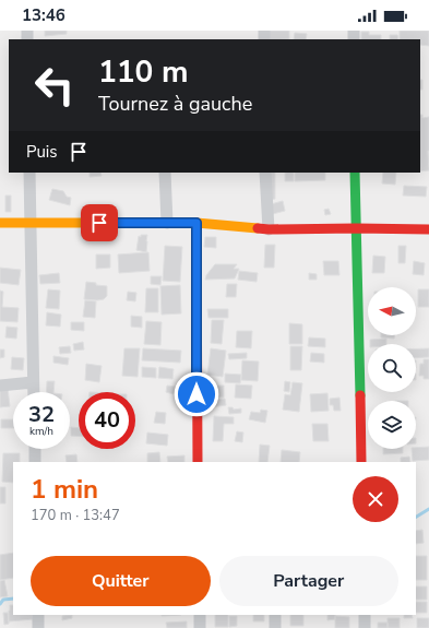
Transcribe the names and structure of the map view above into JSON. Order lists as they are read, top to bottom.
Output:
{
  "north": "left",
  "page": {
    "status": "13:46",
    "turn": ["110 m", "Tournez à gauche"],
    "then": "Puis",
    "speed": "32 km/h",
    "limit": "40",
    "heading": ["1 min", "170 m · 13:47"],
    "buttons": ["Quitter", "Partager"]
  }
}
